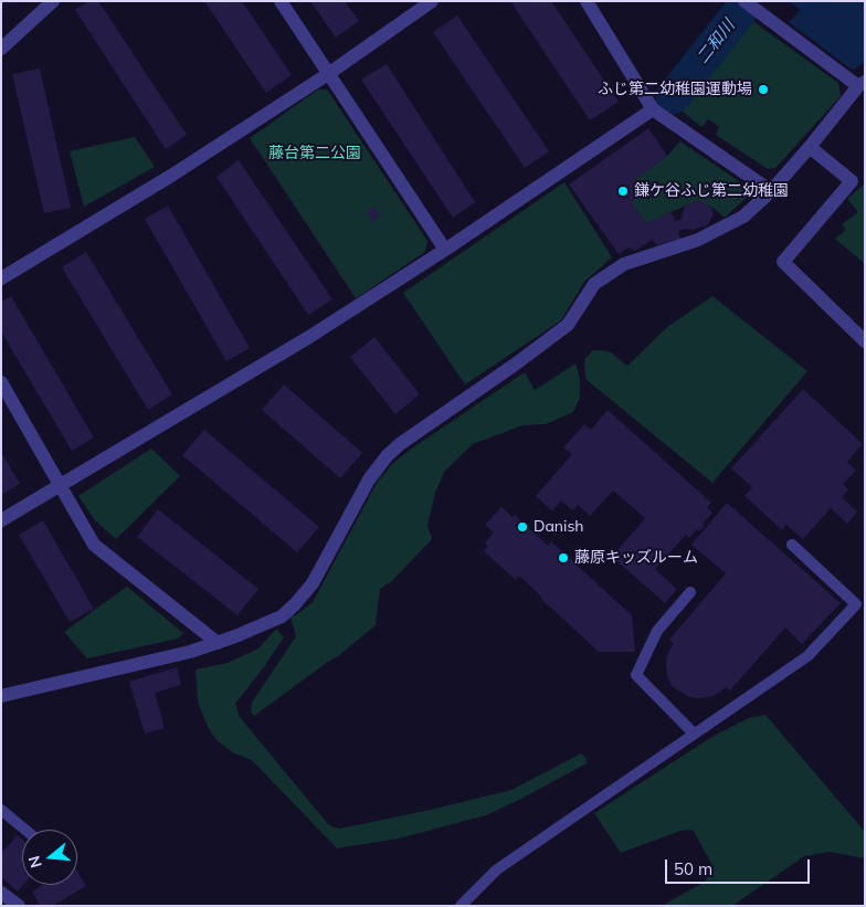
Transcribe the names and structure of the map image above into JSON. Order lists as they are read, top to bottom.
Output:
{
  "water": ["二和川"],
  "parks": ["藤台第二公園"],
  "places": [
    "ふじ第二幼稚園運動場",
    "鎌ケ谷ふじ第二幼稚園",
    "Danish",
    "藤原キッズルーム"
  ],
  "scale_bar": "50 m",
  "north": "left"
}
